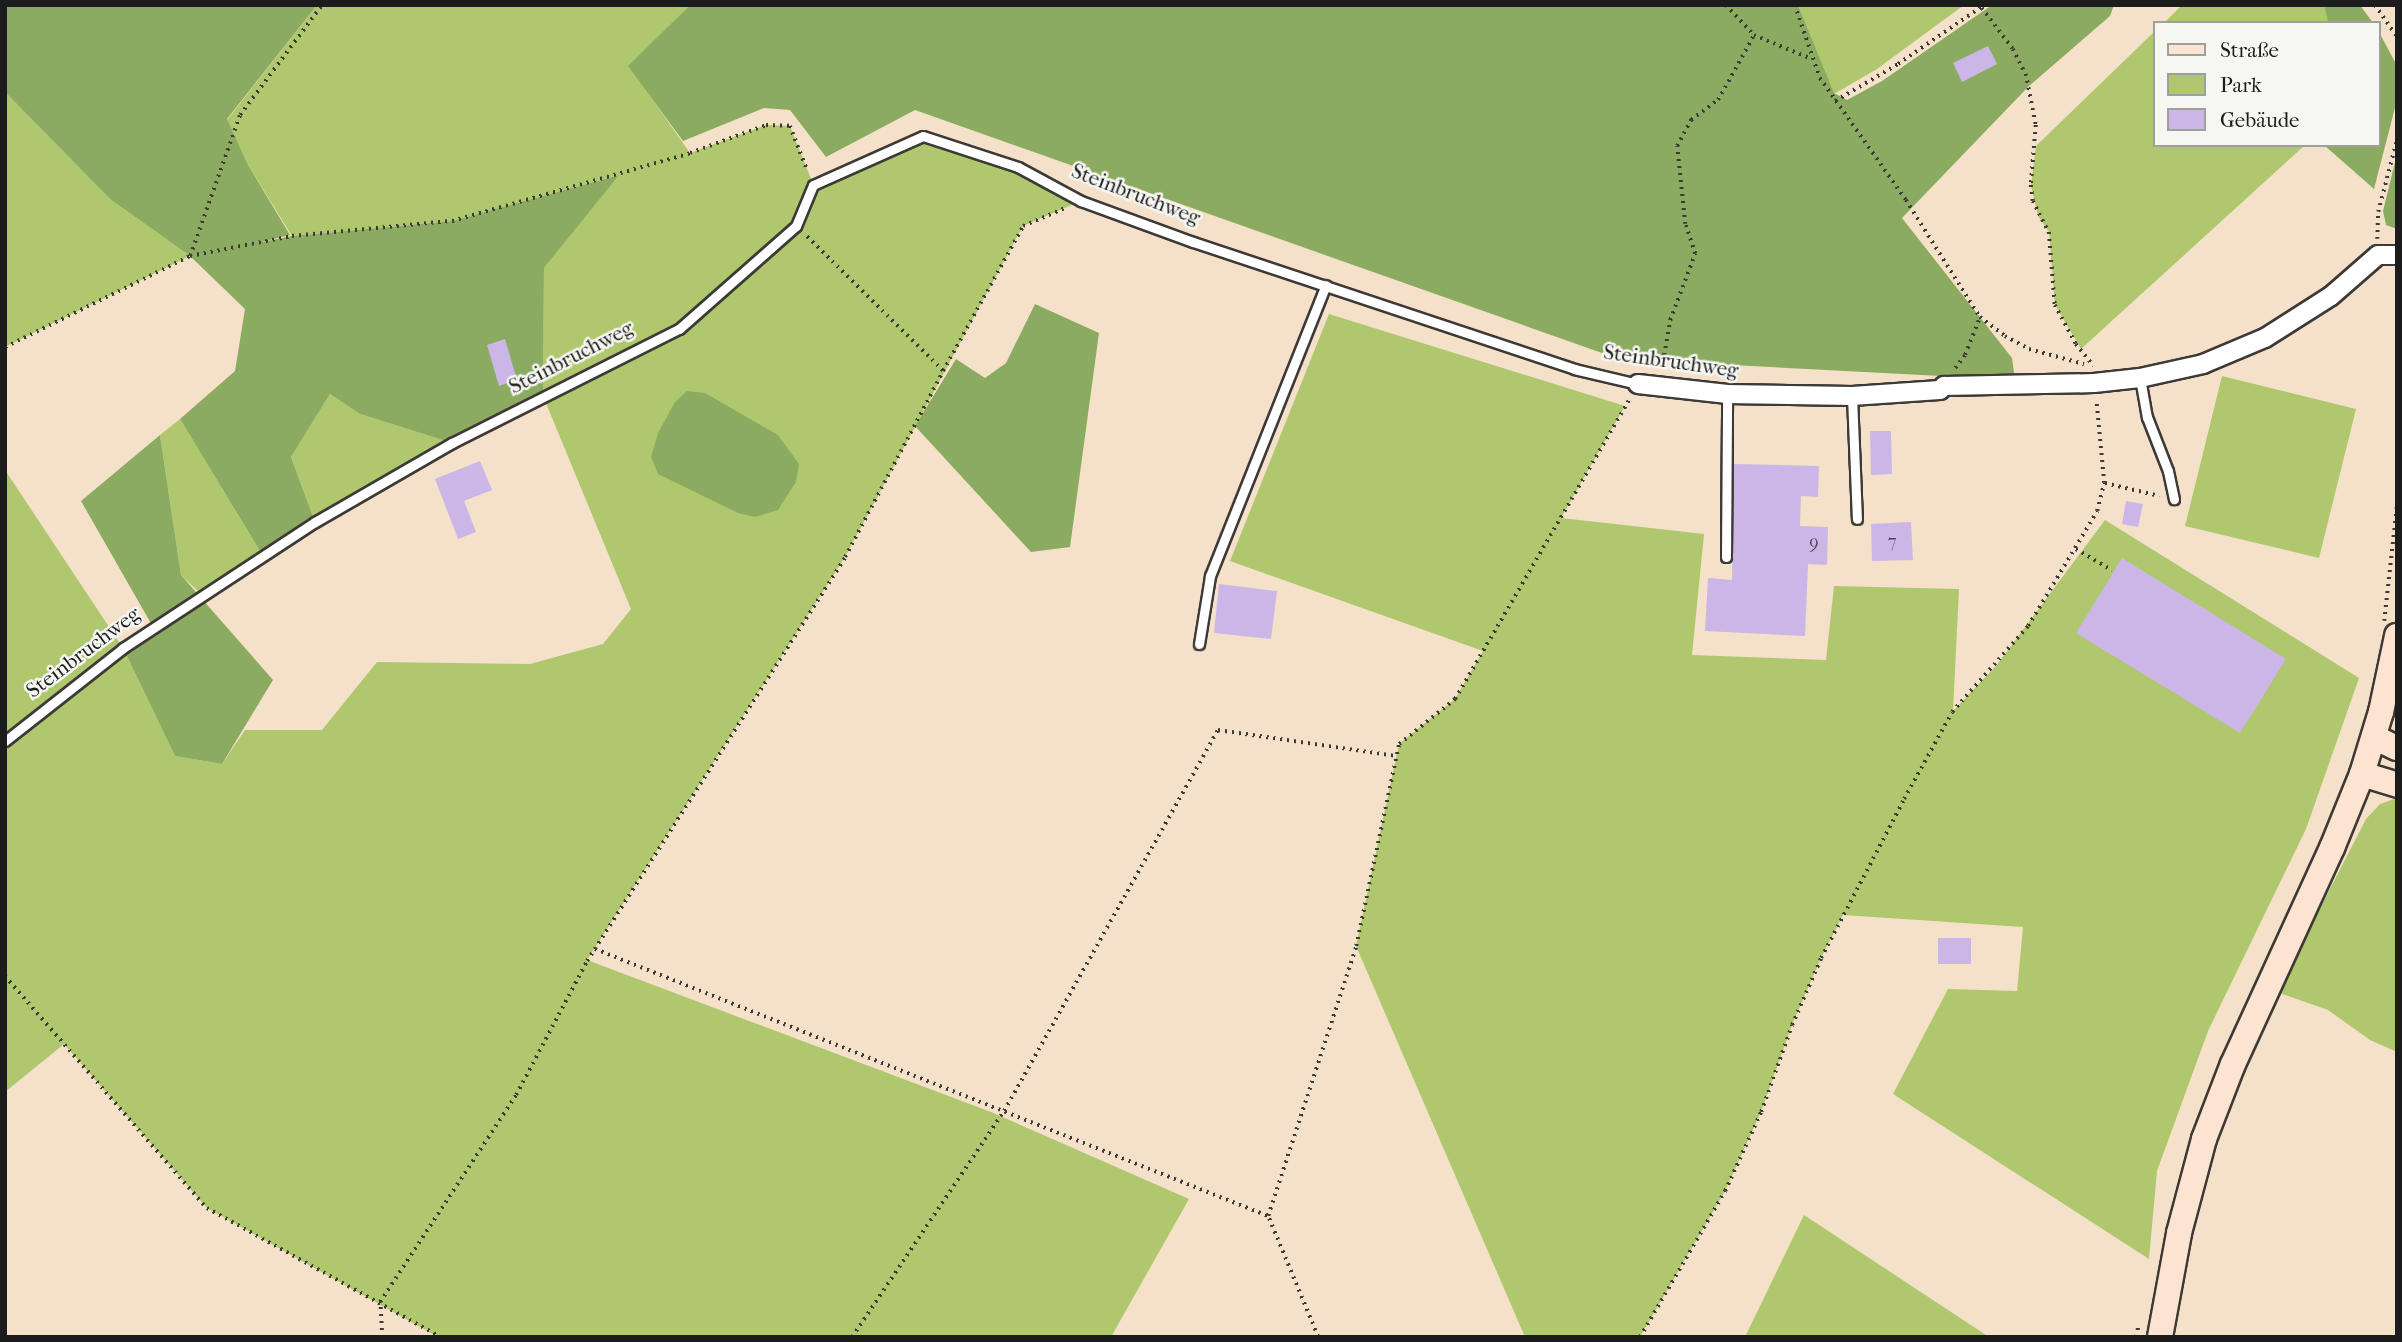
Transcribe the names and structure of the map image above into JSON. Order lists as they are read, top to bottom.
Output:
{
  "streets": {
    "street": ["Steinbruchweg"]
  },
  "house_numbers": ["7", "9"],
  "legend": ["Straße", "Park", "Gebäude"]
}
